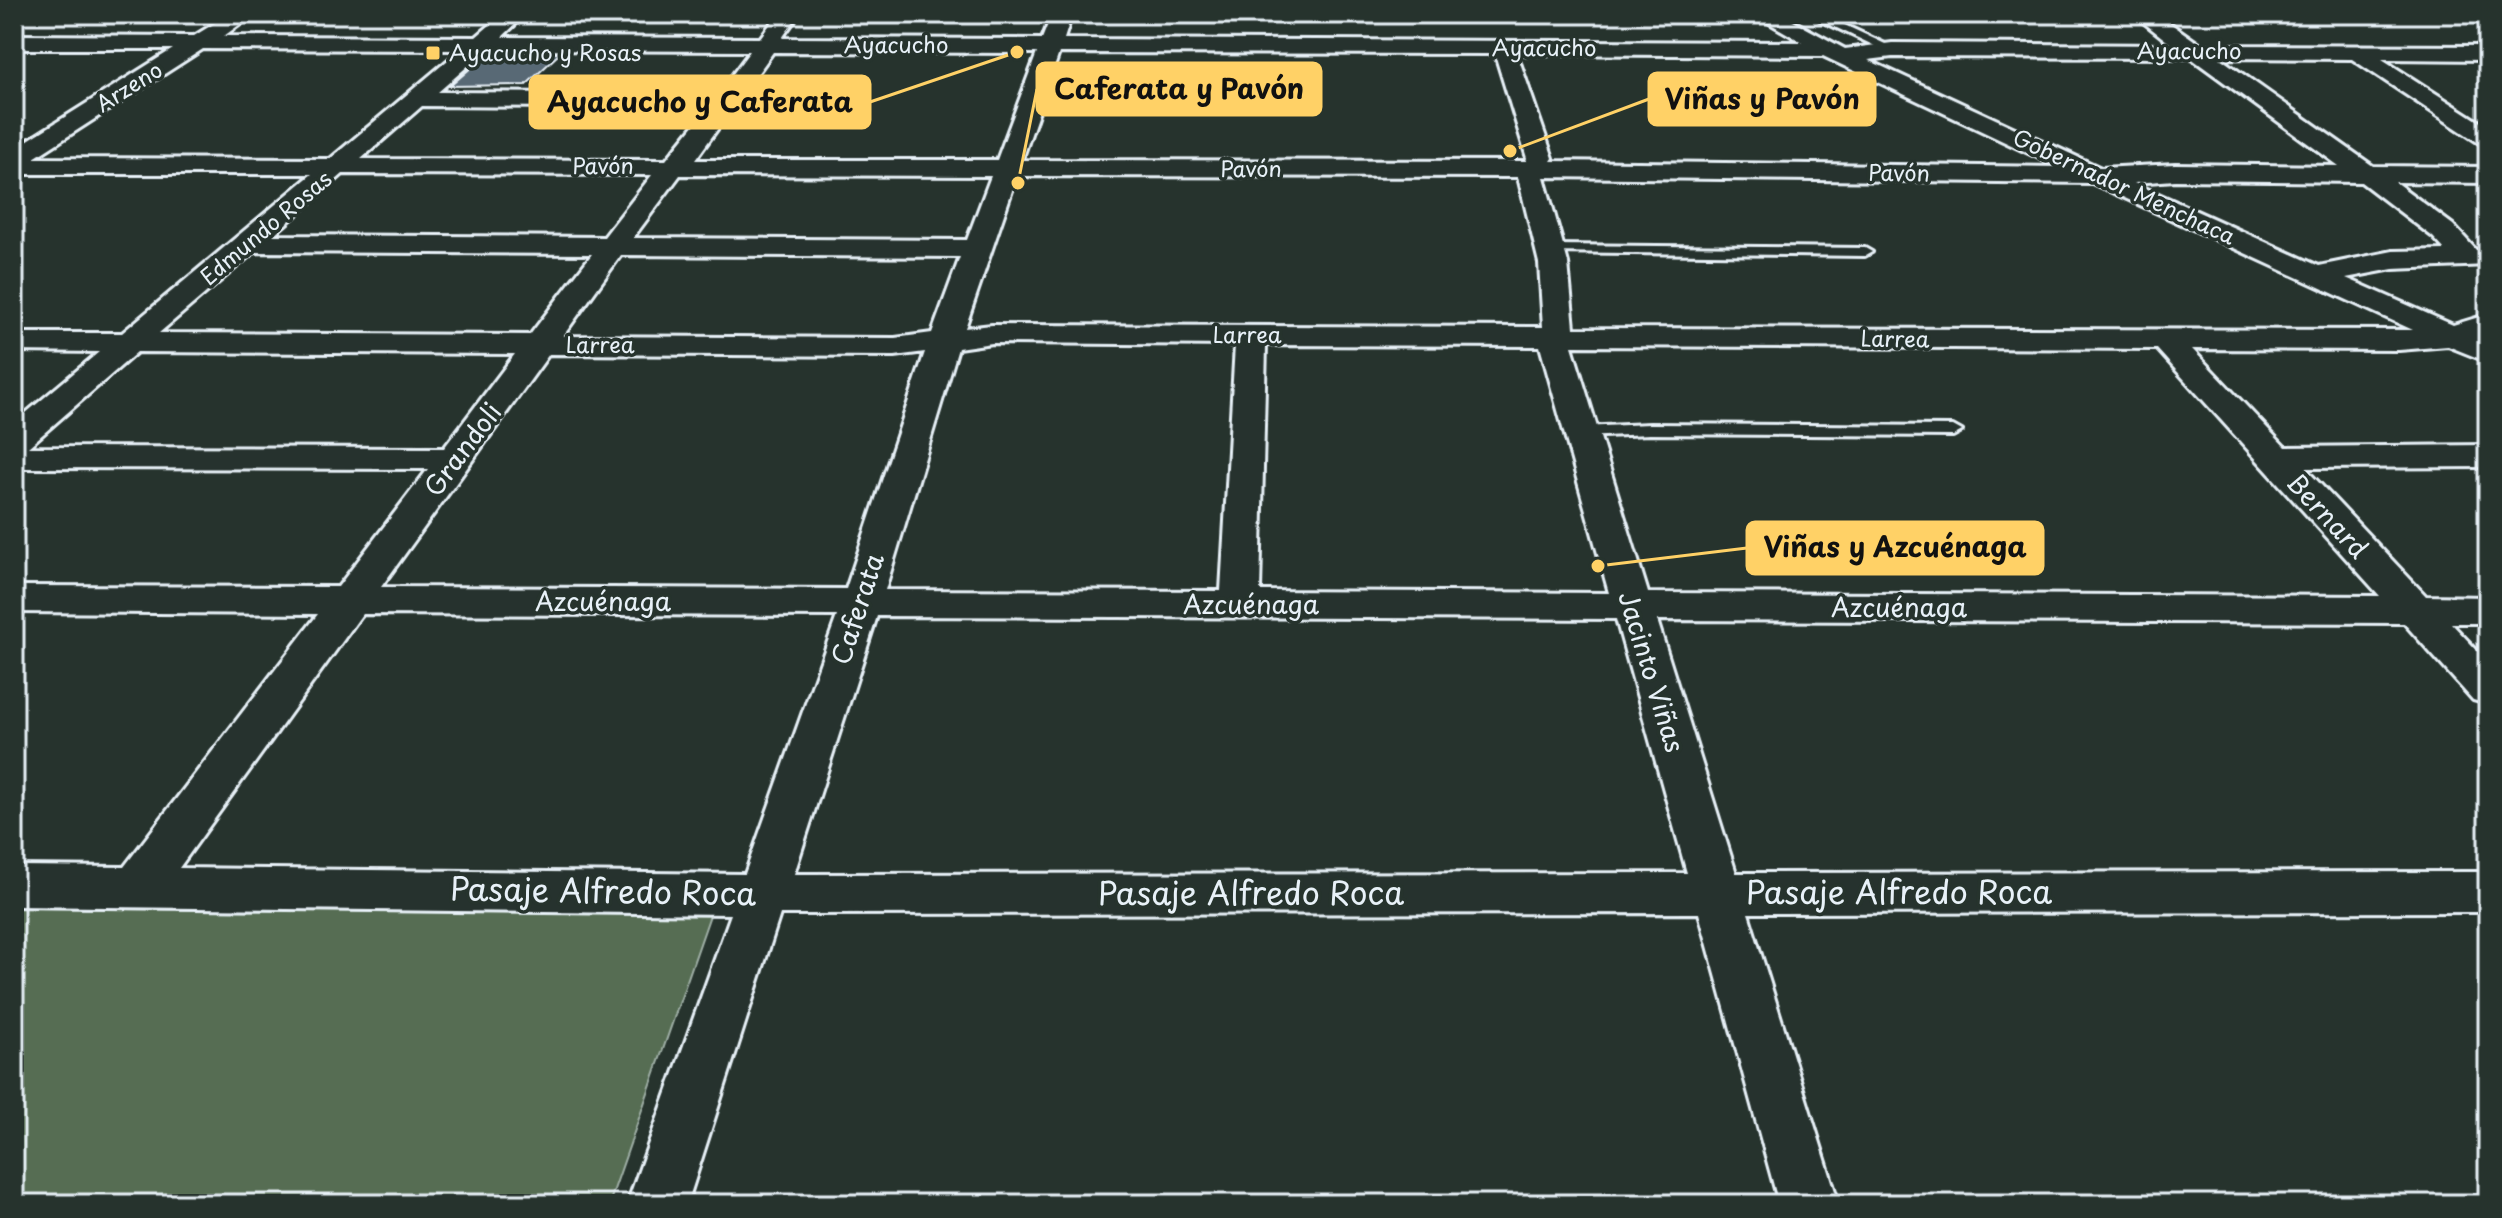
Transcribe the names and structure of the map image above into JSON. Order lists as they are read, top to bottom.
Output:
{
  "streets": {
    "street": [
      "Ayacucho",
      "Arzeno",
      "Pavón",
      "Gobernador Menchaca",
      "Edmundo Rosas",
      "Larrea",
      "Grandoli",
      "Bernard",
      "Azcuénaga",
      "Caferata",
      "Jacinto Viñas",
      "Pasaje Alfredo Roca"
    ]
  },
  "crossings": [
    ["Ayacucho", "Arzeno"],
    ["Ayacucho", "Gobernador Menchaca"],
    ["Ayacucho", "Edmundo Rosas"],
    ["Ayacucho", "Grandoli"],
    ["Ayacucho", "Caferata"],
    ["Ayacucho", "Jacinto Viñas"],
    ["Arzeno", "Pavón"],
    ["Pavón", "Gobernador Menchaca"],
    ["Pavón", "Edmundo Rosas"],
    ["Pavón", "Grandoli"],
    ["Pavón", "Caferata"],
    ["Pavón", "Jacinto Viñas"],
    ["Gobernador Menchaca", "Larrea"],
    ["Edmundo Rosas", "Larrea"],
    ["Larrea", "Grandoli"],
    ["Larrea", "Bernard"],
    ["Larrea", "Caferata"],
    ["Larrea", "Jacinto Viñas"],
    ["Grandoli", "Azcuénaga"],
    ["Grandoli", "Pasaje Alfredo Roca"],
    ["Bernard", "Azcuénaga"],
    ["Azcuénaga", "Caferata"],
    ["Azcuénaga", "Jacinto Viñas"],
    ["Caferata", "Pasaje Alfredo Roca"],
    ["Jacinto Viñas", "Pasaje Alfredo Roca"]
  ],
  "places": {
    "other": [
      "Ayacucho y Caferata",
      "Viñas y Pavón",
      "Caferata y Pavón",
      "Viñas y Azcuénaga"
    ],
    "transit": ["Ayacucho y Rosas"]
  }
}
